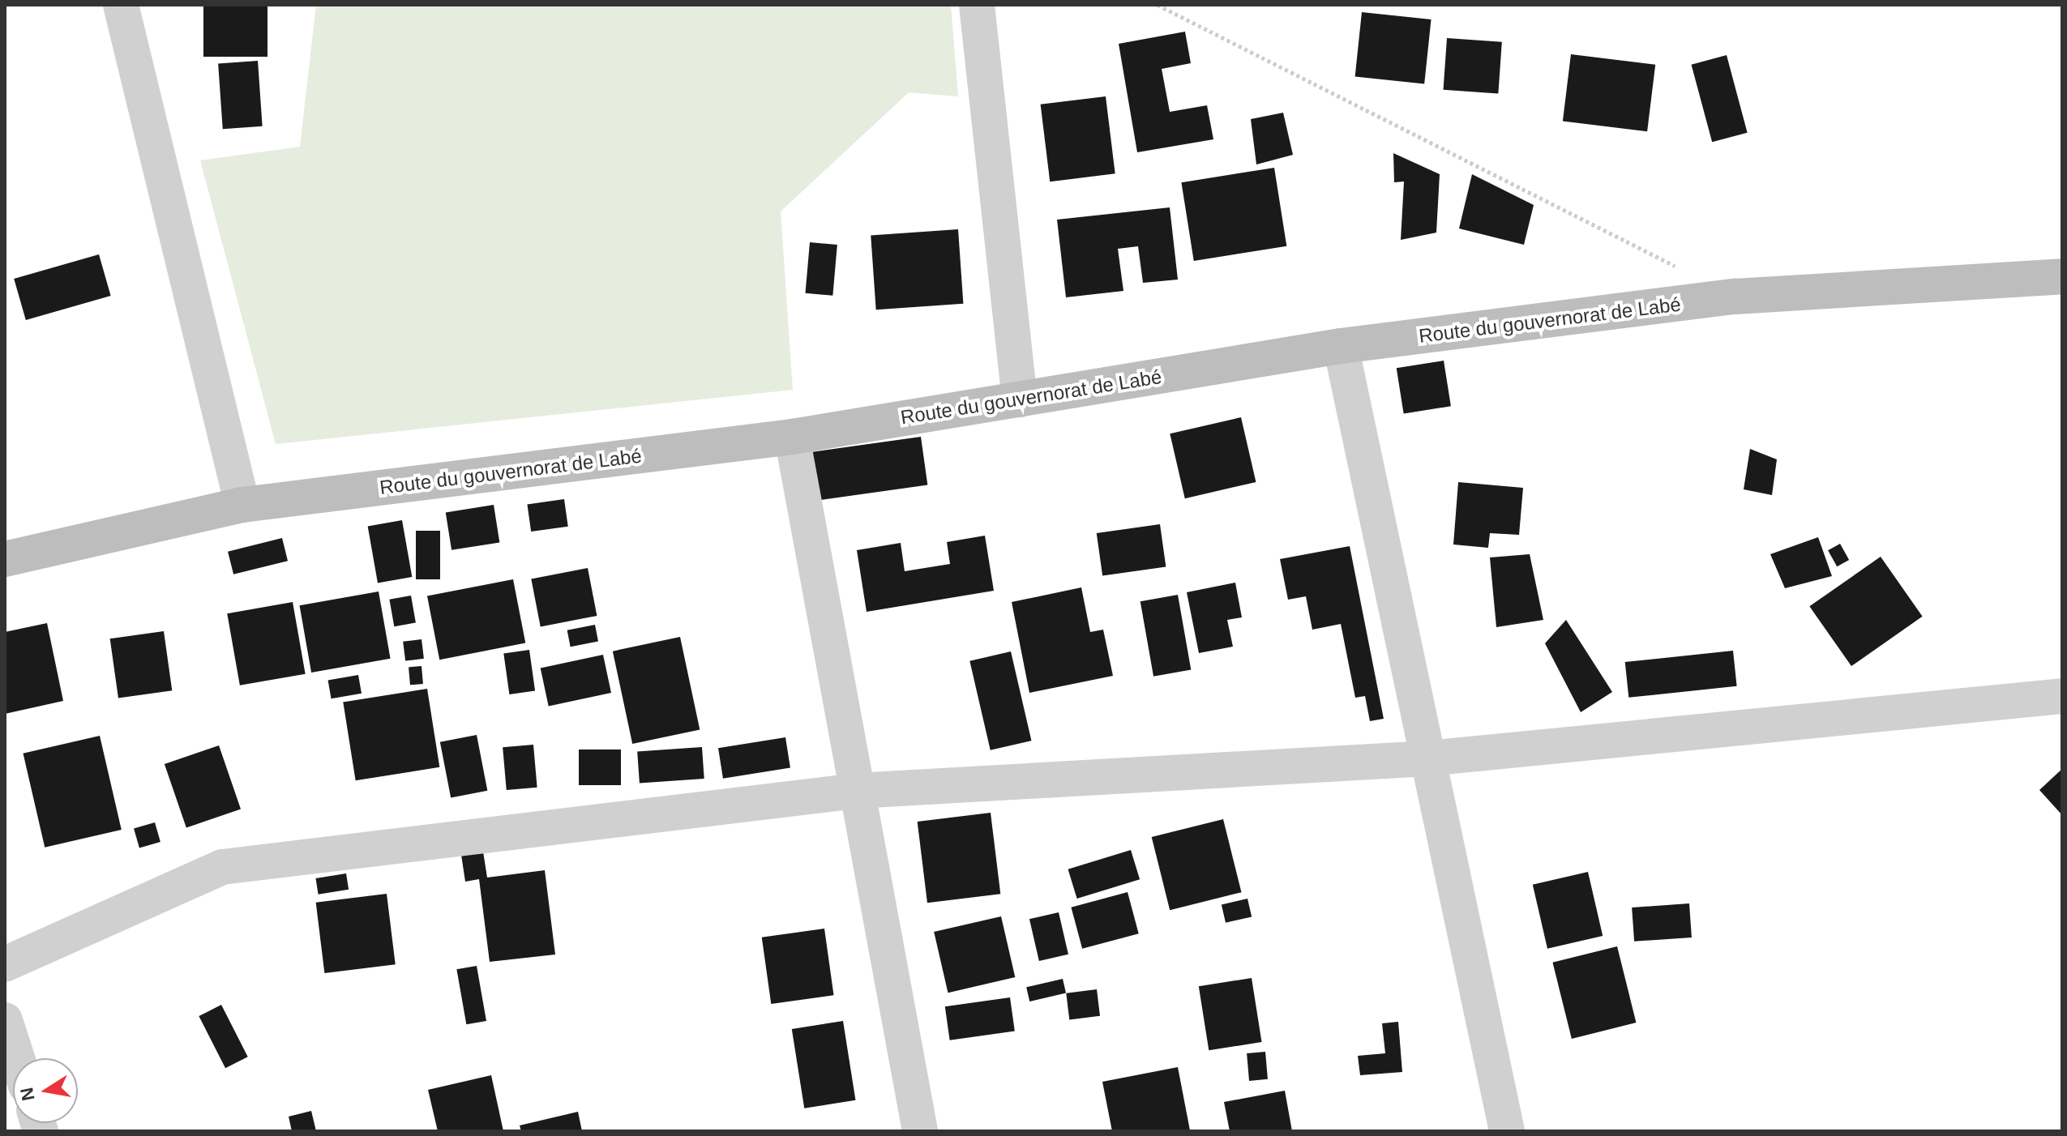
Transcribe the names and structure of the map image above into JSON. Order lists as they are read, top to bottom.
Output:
{
  "streets": {
    "street": ["Route du gouvernorat de Labé"]
  },
  "north": "left"
}
